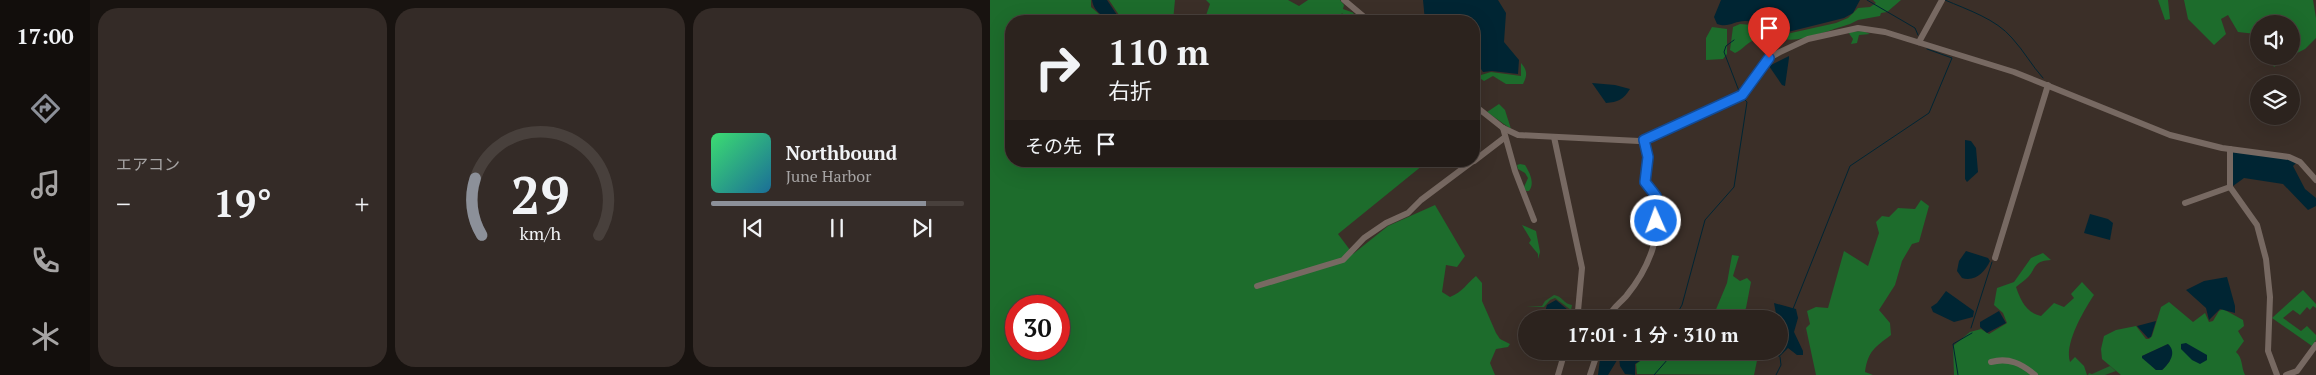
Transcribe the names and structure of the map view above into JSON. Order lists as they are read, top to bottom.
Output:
{
  "page": {
    "tabs": "17:00",
    "tile": "エアコン",
    "turn": ["110 m", "右折"],
    "then": "その先",
    "song": ["Northbound", "June Harbor"],
    "heat": ["−", "19°", "+"],
    "limit": "30",
    "trip": "17:01 · 1 分 · 310 m",
    "gauge": ["29", "km/h"]
  }
}
